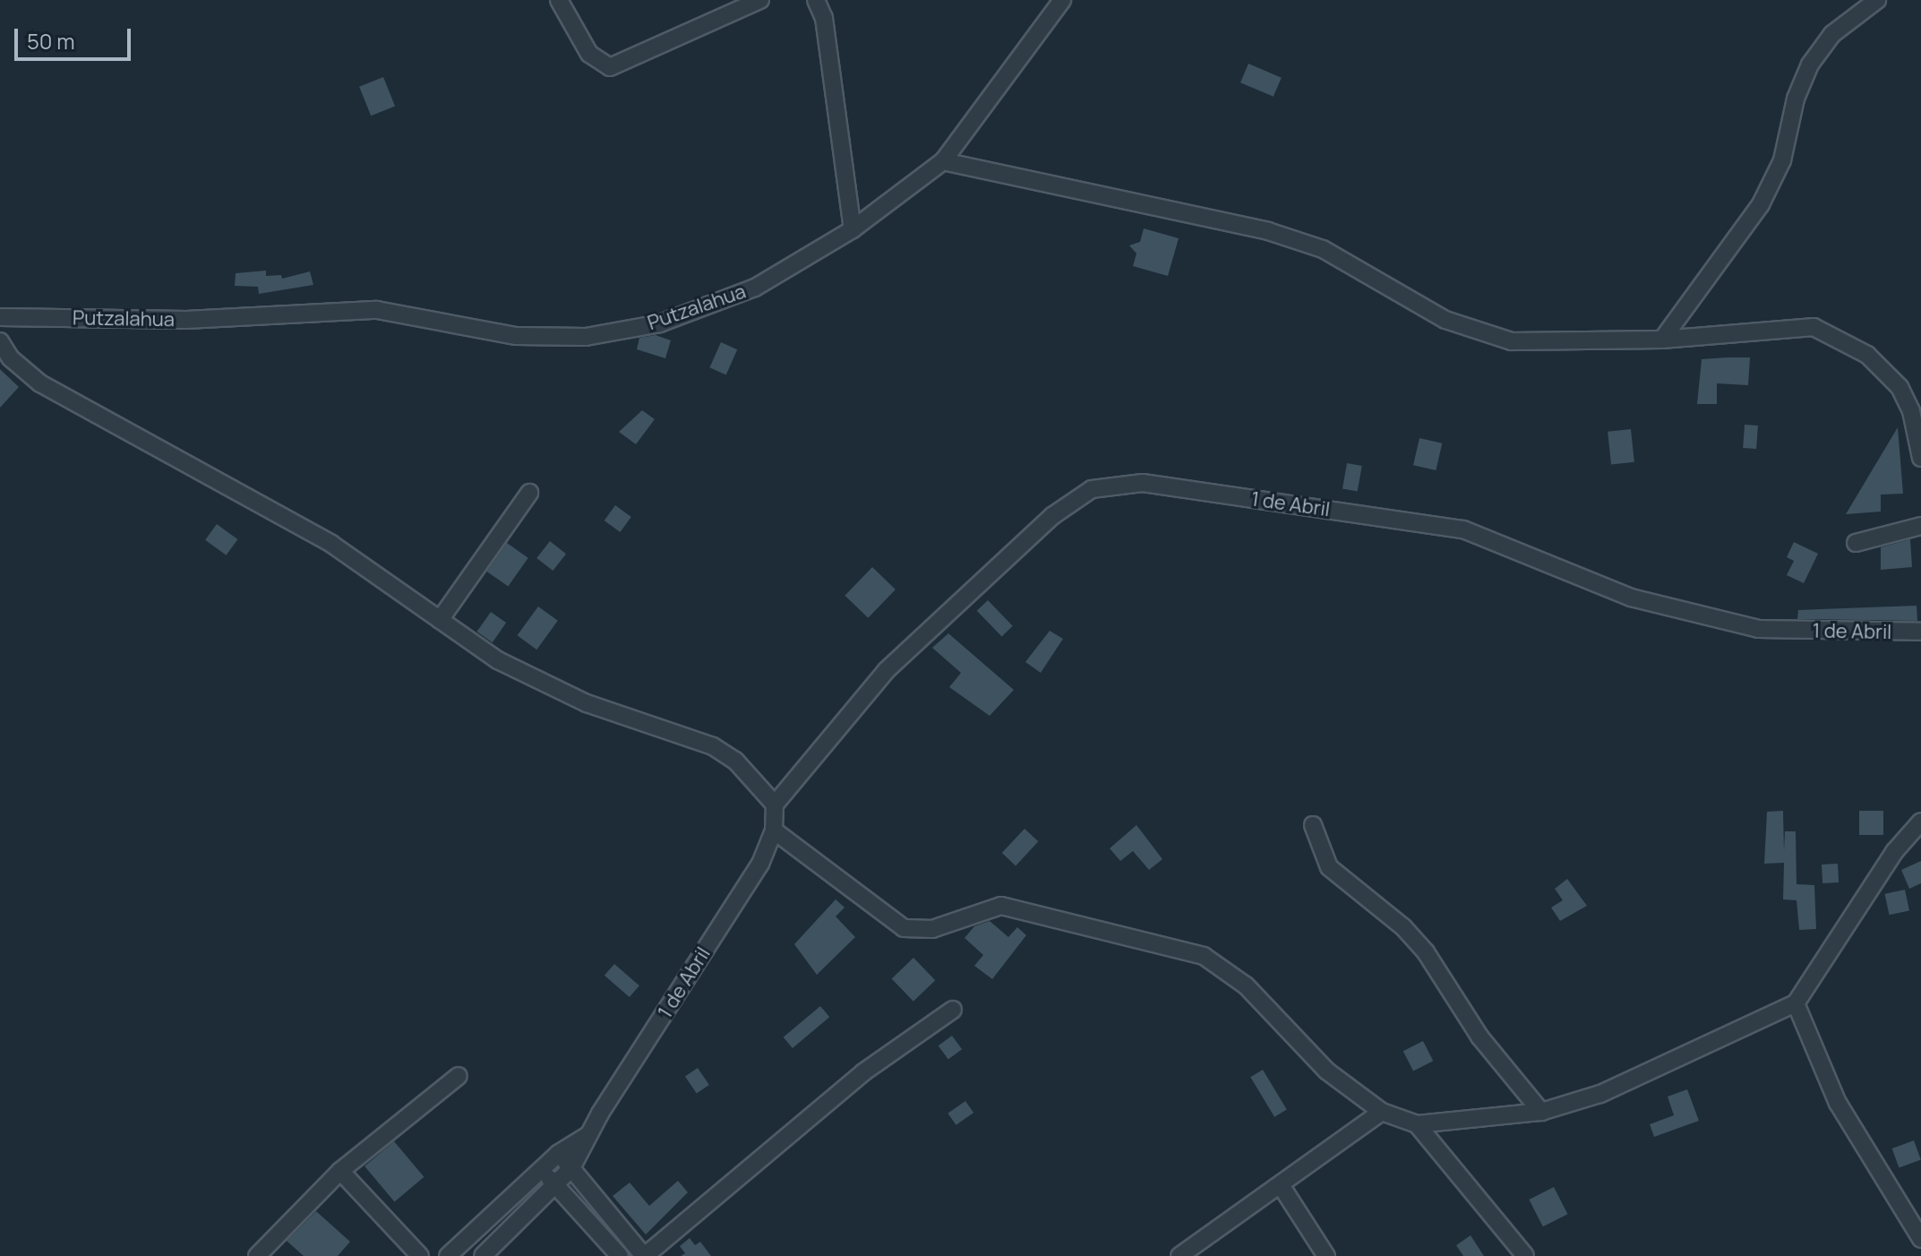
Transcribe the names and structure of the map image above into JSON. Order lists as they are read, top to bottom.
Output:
{
  "streets": {
    "street": ["Putzalahua", "1 de Abril"]
  },
  "scale_bar": "50 m"
}
